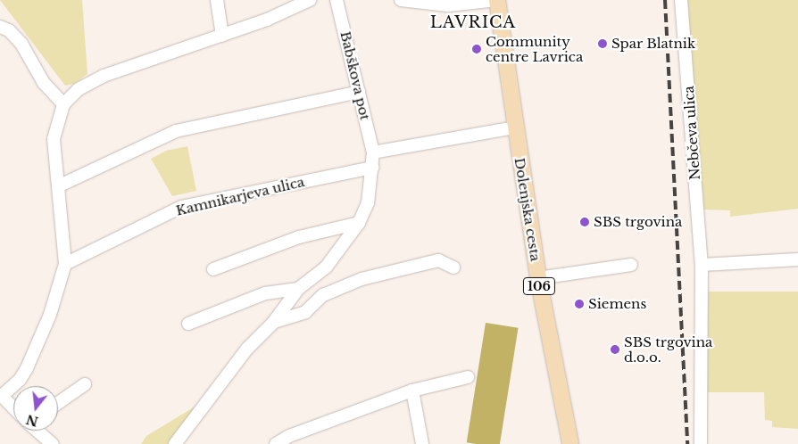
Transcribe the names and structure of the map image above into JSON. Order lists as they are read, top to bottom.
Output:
{
  "streets": {
    "main road": ["Dolenjska cesta", "106"],
    "street": ["Babškova pot", "Nebčeva ulica", "Kamnikarjeva ulica"]
  },
  "crossings": [
    ["Babškova pot", "Kamnikarjeva ulica"]
  ],
  "districts": ["LAVRICA"],
  "places": [
    "Spar Blatnik",
    "Community centre Lavrica",
    "SBS trgovina",
    "Siemens",
    "SBS trgovina d.o.o."
  ],
  "north": "bottom"
}
